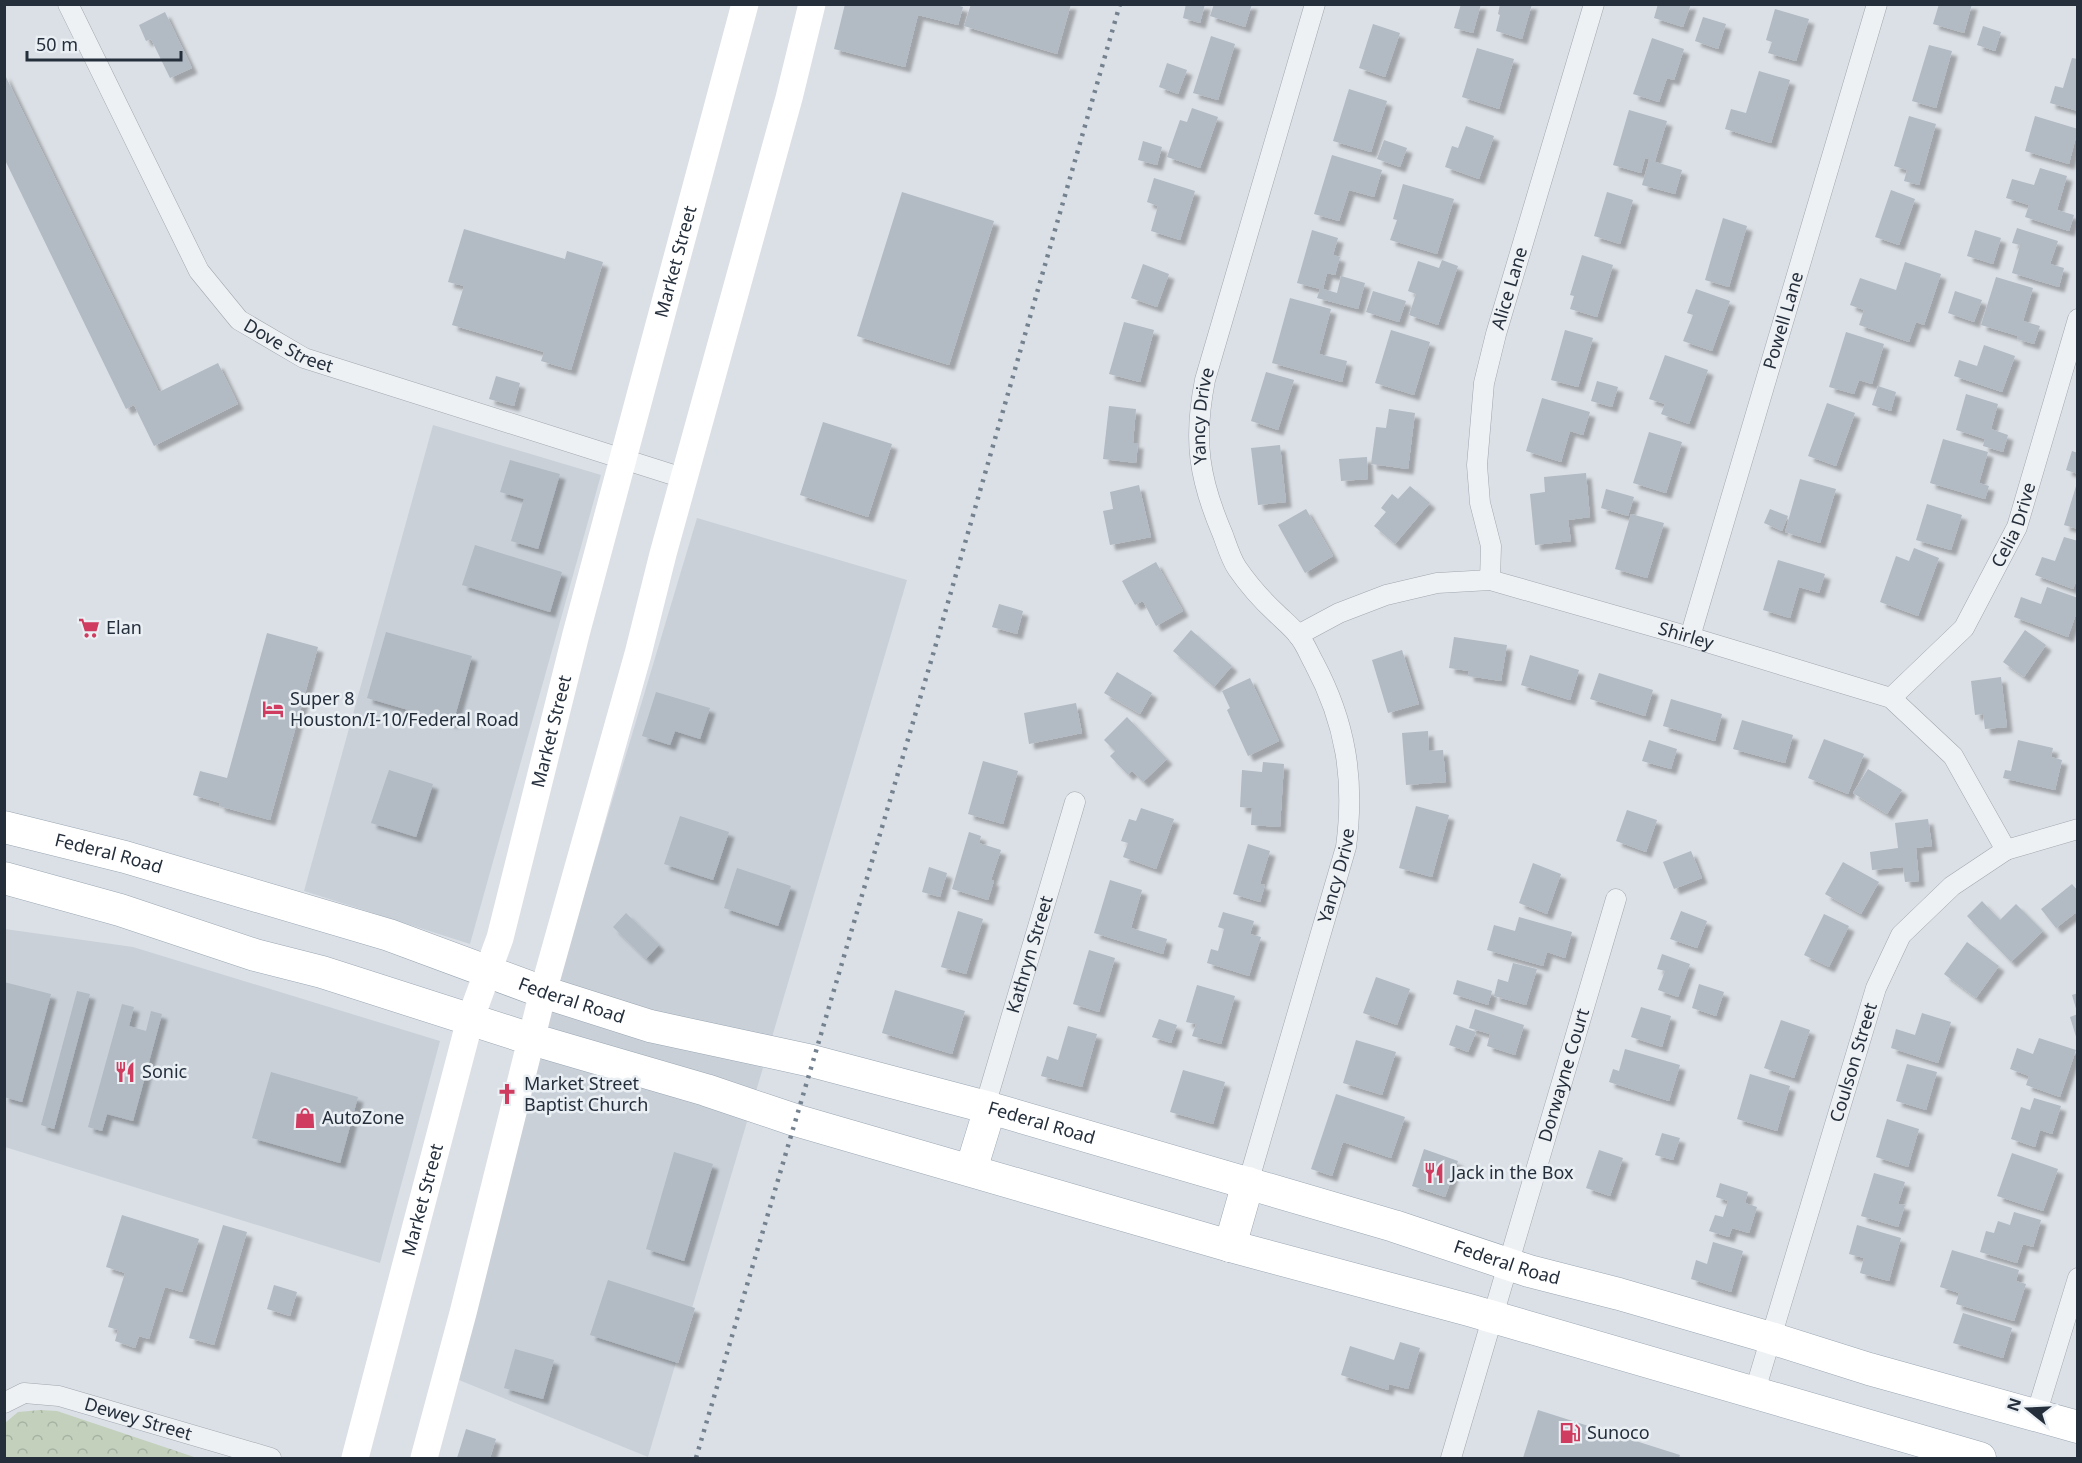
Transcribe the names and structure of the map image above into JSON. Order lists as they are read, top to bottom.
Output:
{
  "streets": {
    "main road": ["Market Street", "Federal Road"],
    "street": [
      "Alice Lane",
      "Powell Lane",
      "Dove Street",
      "Yancy Drive",
      "Celia Drive",
      "Shirley",
      "Kathryn Street",
      "Coulson Street",
      "Dorwayne Court",
      "Dewey Street"
    ]
  },
  "crossings": [
    ["Market Street", "Dove Street"],
    ["Market Street", "Federal Road"],
    ["Alice Lane", "Shirley"],
    ["Powell Lane", "Shirley"],
    ["Yancy Drive", "Shirley"],
    ["Yancy Drive", "Federal Road"],
    ["Celia Drive", "Shirley"],
    ["Shirley", "Coulson Street"],
    ["Federal Road", "Kathryn Street"],
    ["Federal Road", "Coulson Street"],
    ["Federal Road", "Dorwayne Court"]
  ],
  "places": {
    "supermarket": ["Elan"],
    "hotel": ["Super 8 Houston/I-10/Federal Road"],
    "restaurant": ["Sonic", "Jack in the Box"],
    "church": ["Market Street Baptist Church"],
    "shop": ["AutoZone"],
    "fuel station": ["Sunoco"]
  },
  "scale_bar": "50 m",
  "north": "left"
}
